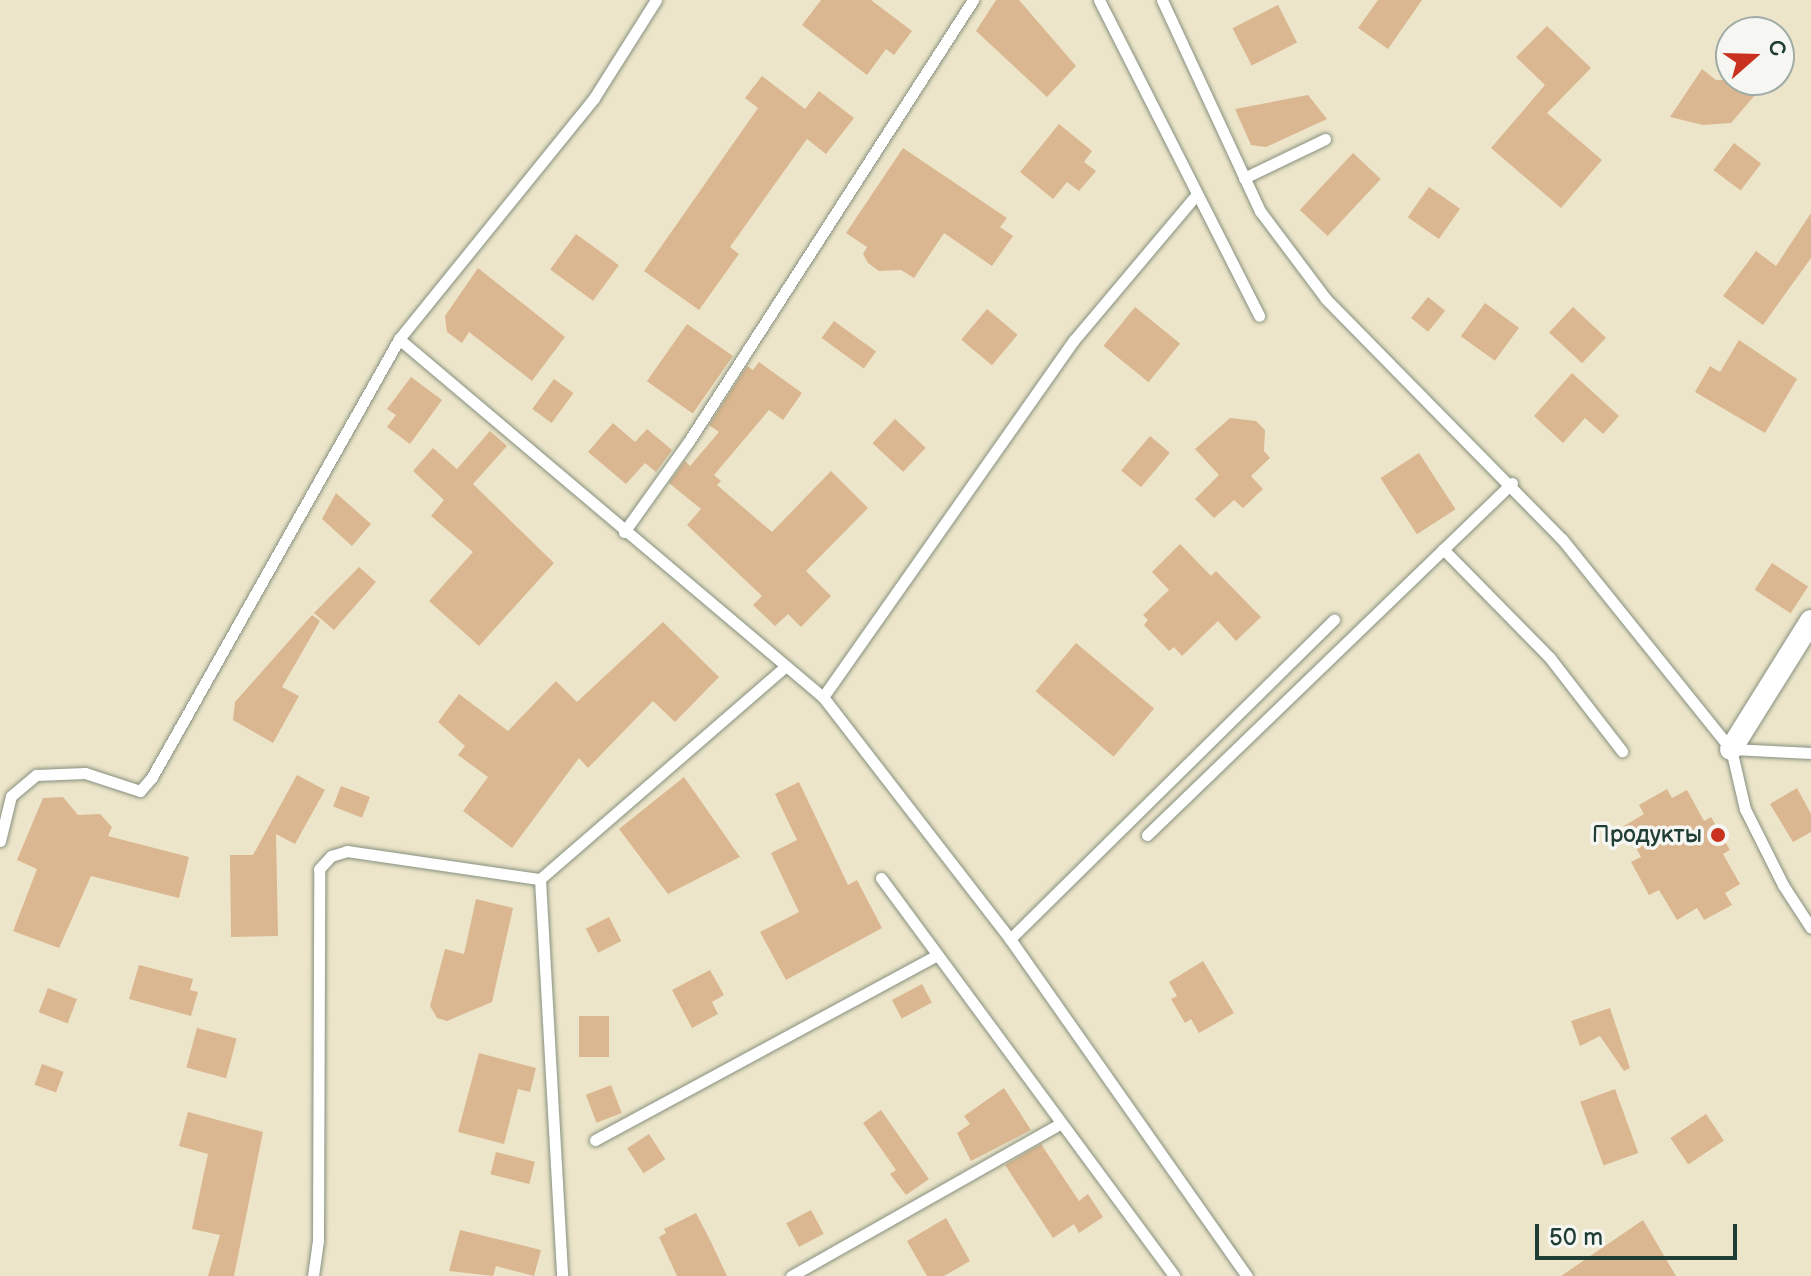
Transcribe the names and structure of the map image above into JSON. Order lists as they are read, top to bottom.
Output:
{
  "places": ["Продукты"],
  "scale_bar": "50 m",
  "north": "right"
}
